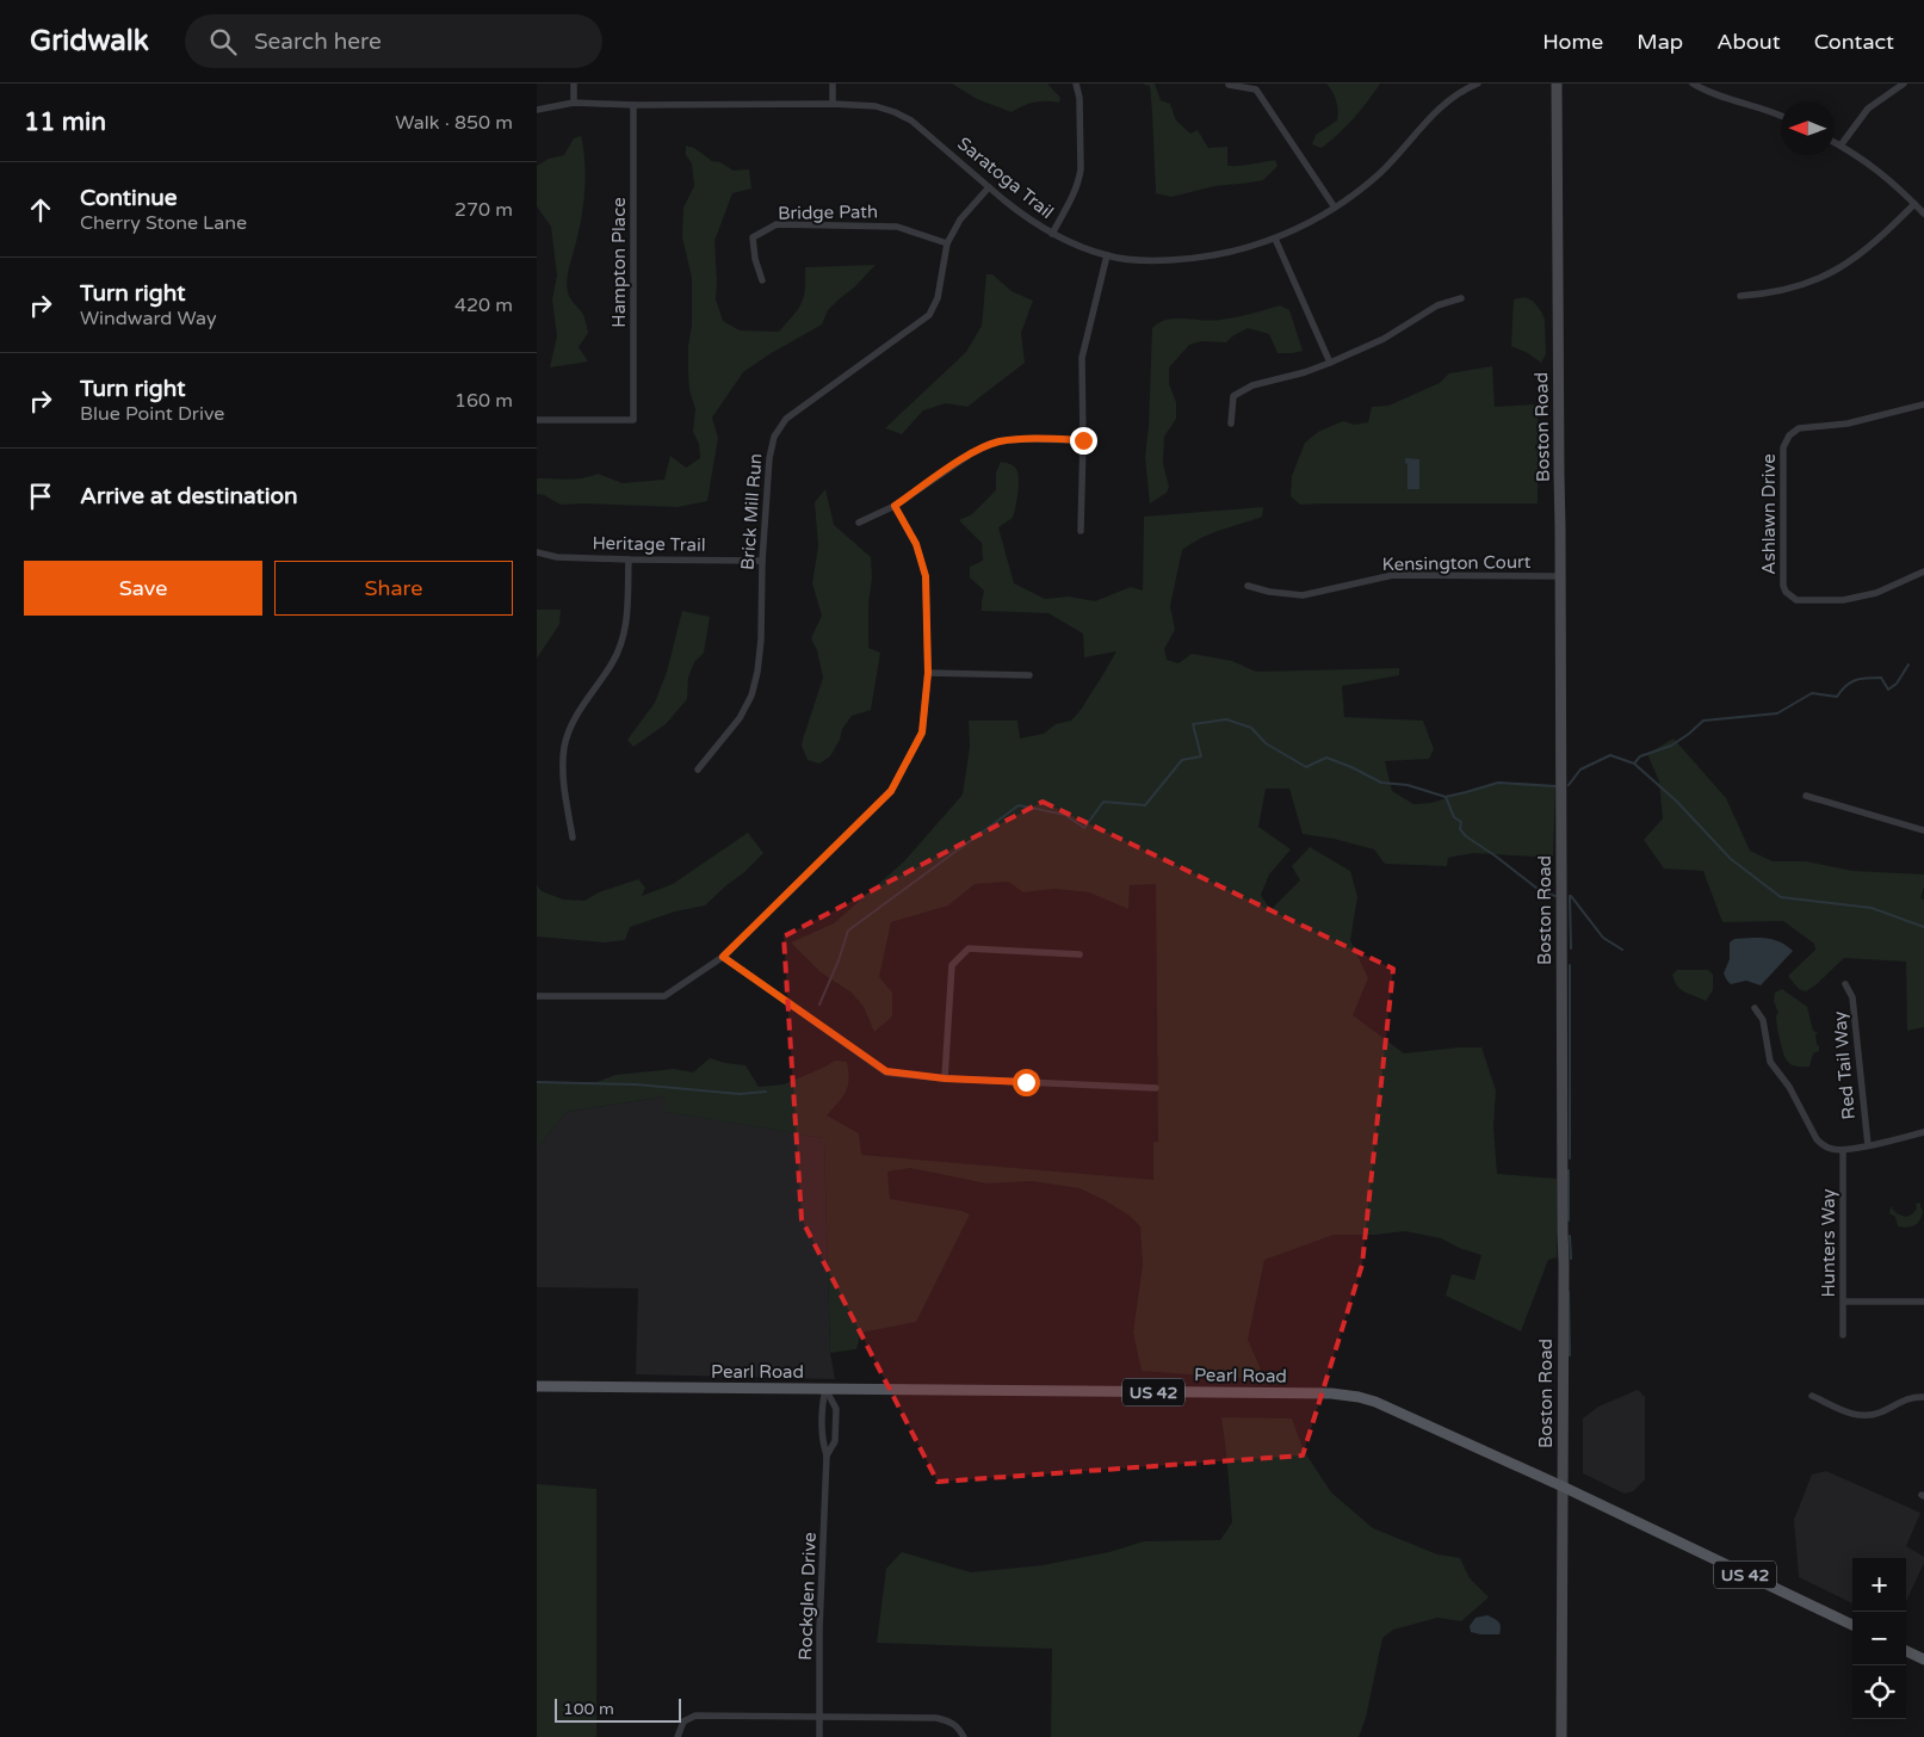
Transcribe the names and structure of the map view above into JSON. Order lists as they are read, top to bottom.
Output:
{
  "streets": {
    "main road": ["Pearl Road", "US 42"],
    "street": [
      "Saratoga Trail",
      "Bridge Path",
      "Hampton Place",
      "Boston Road",
      "Brick Mill Run",
      "Ashlawn Drive",
      "Heritage Trail",
      "Kensington Court",
      "Red Tail Way",
      "Hunters Way",
      "Rockglen Drive"
    ]
  },
  "crossings": [
    ["Saratoga Trail", "Hampton Place"],
    ["Saratoga Trail", "Brick Mill Run"],
    ["Bridge Path", "Brick Mill Run"],
    ["Boston Road", "Kensington Court"],
    ["Boston Road", "Pearl Road"],
    ["Brick Mill Run", "Heritage Trail"],
    ["Pearl Road", "Rockglen Drive"]
  ],
  "scale_bar": "100 m",
  "north": "left",
  "page": {
    "header": "Gridwalk",
    "search": "Search here",
    "nav": [
      "Home",
      "Map",
      "About",
      "Contact"
    ],
    "heading": ["11 min", "Walk · 850 m"],
    "list": [
      ["Continue", "Cherry Stone Lane", "270 m"],
      ["Turn right", "Windward Way", "420 m"],
      ["Turn right", "Blue Point Drive", "160 m"],
      "Arrive at destination"
    ],
    "buttons": ["Save", "Share"],
    "map_buttons": ["+", "−"],
    "scale": "100 m"
  }
}
